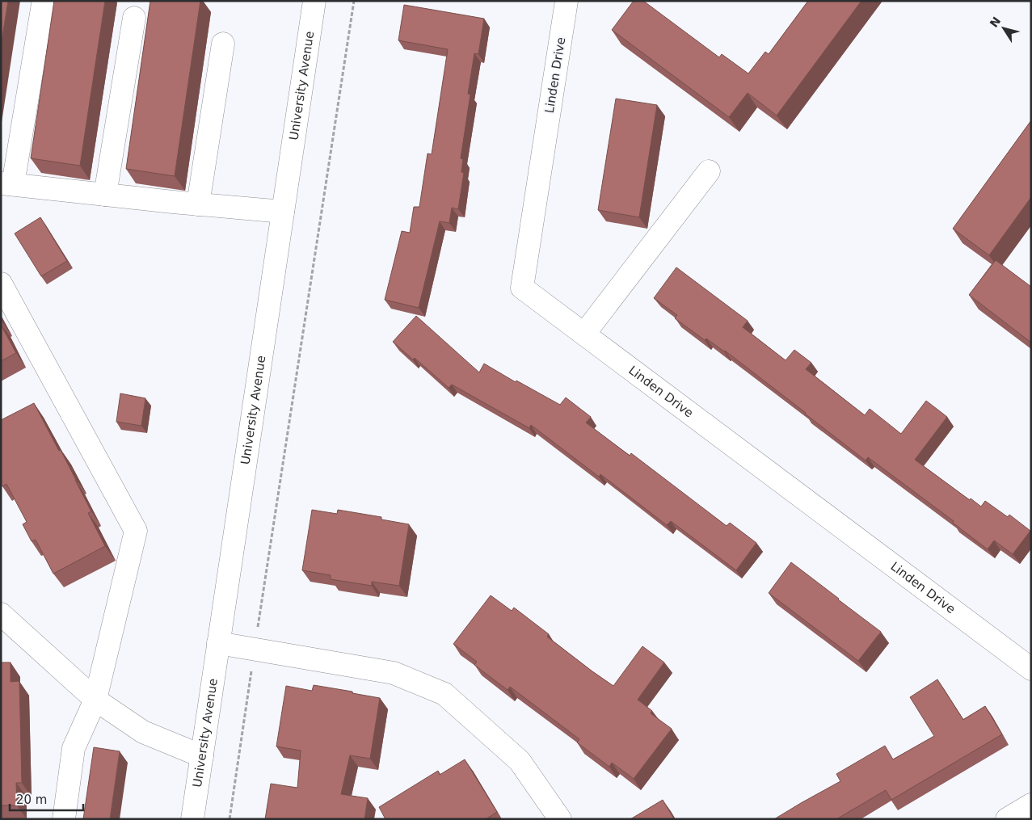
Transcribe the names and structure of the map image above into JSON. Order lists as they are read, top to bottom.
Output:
{
  "streets": {
    "street": ["Linden Drive", "University Avenue"]
  },
  "scale_bar": "20 m",
  "north": "top left"
}
